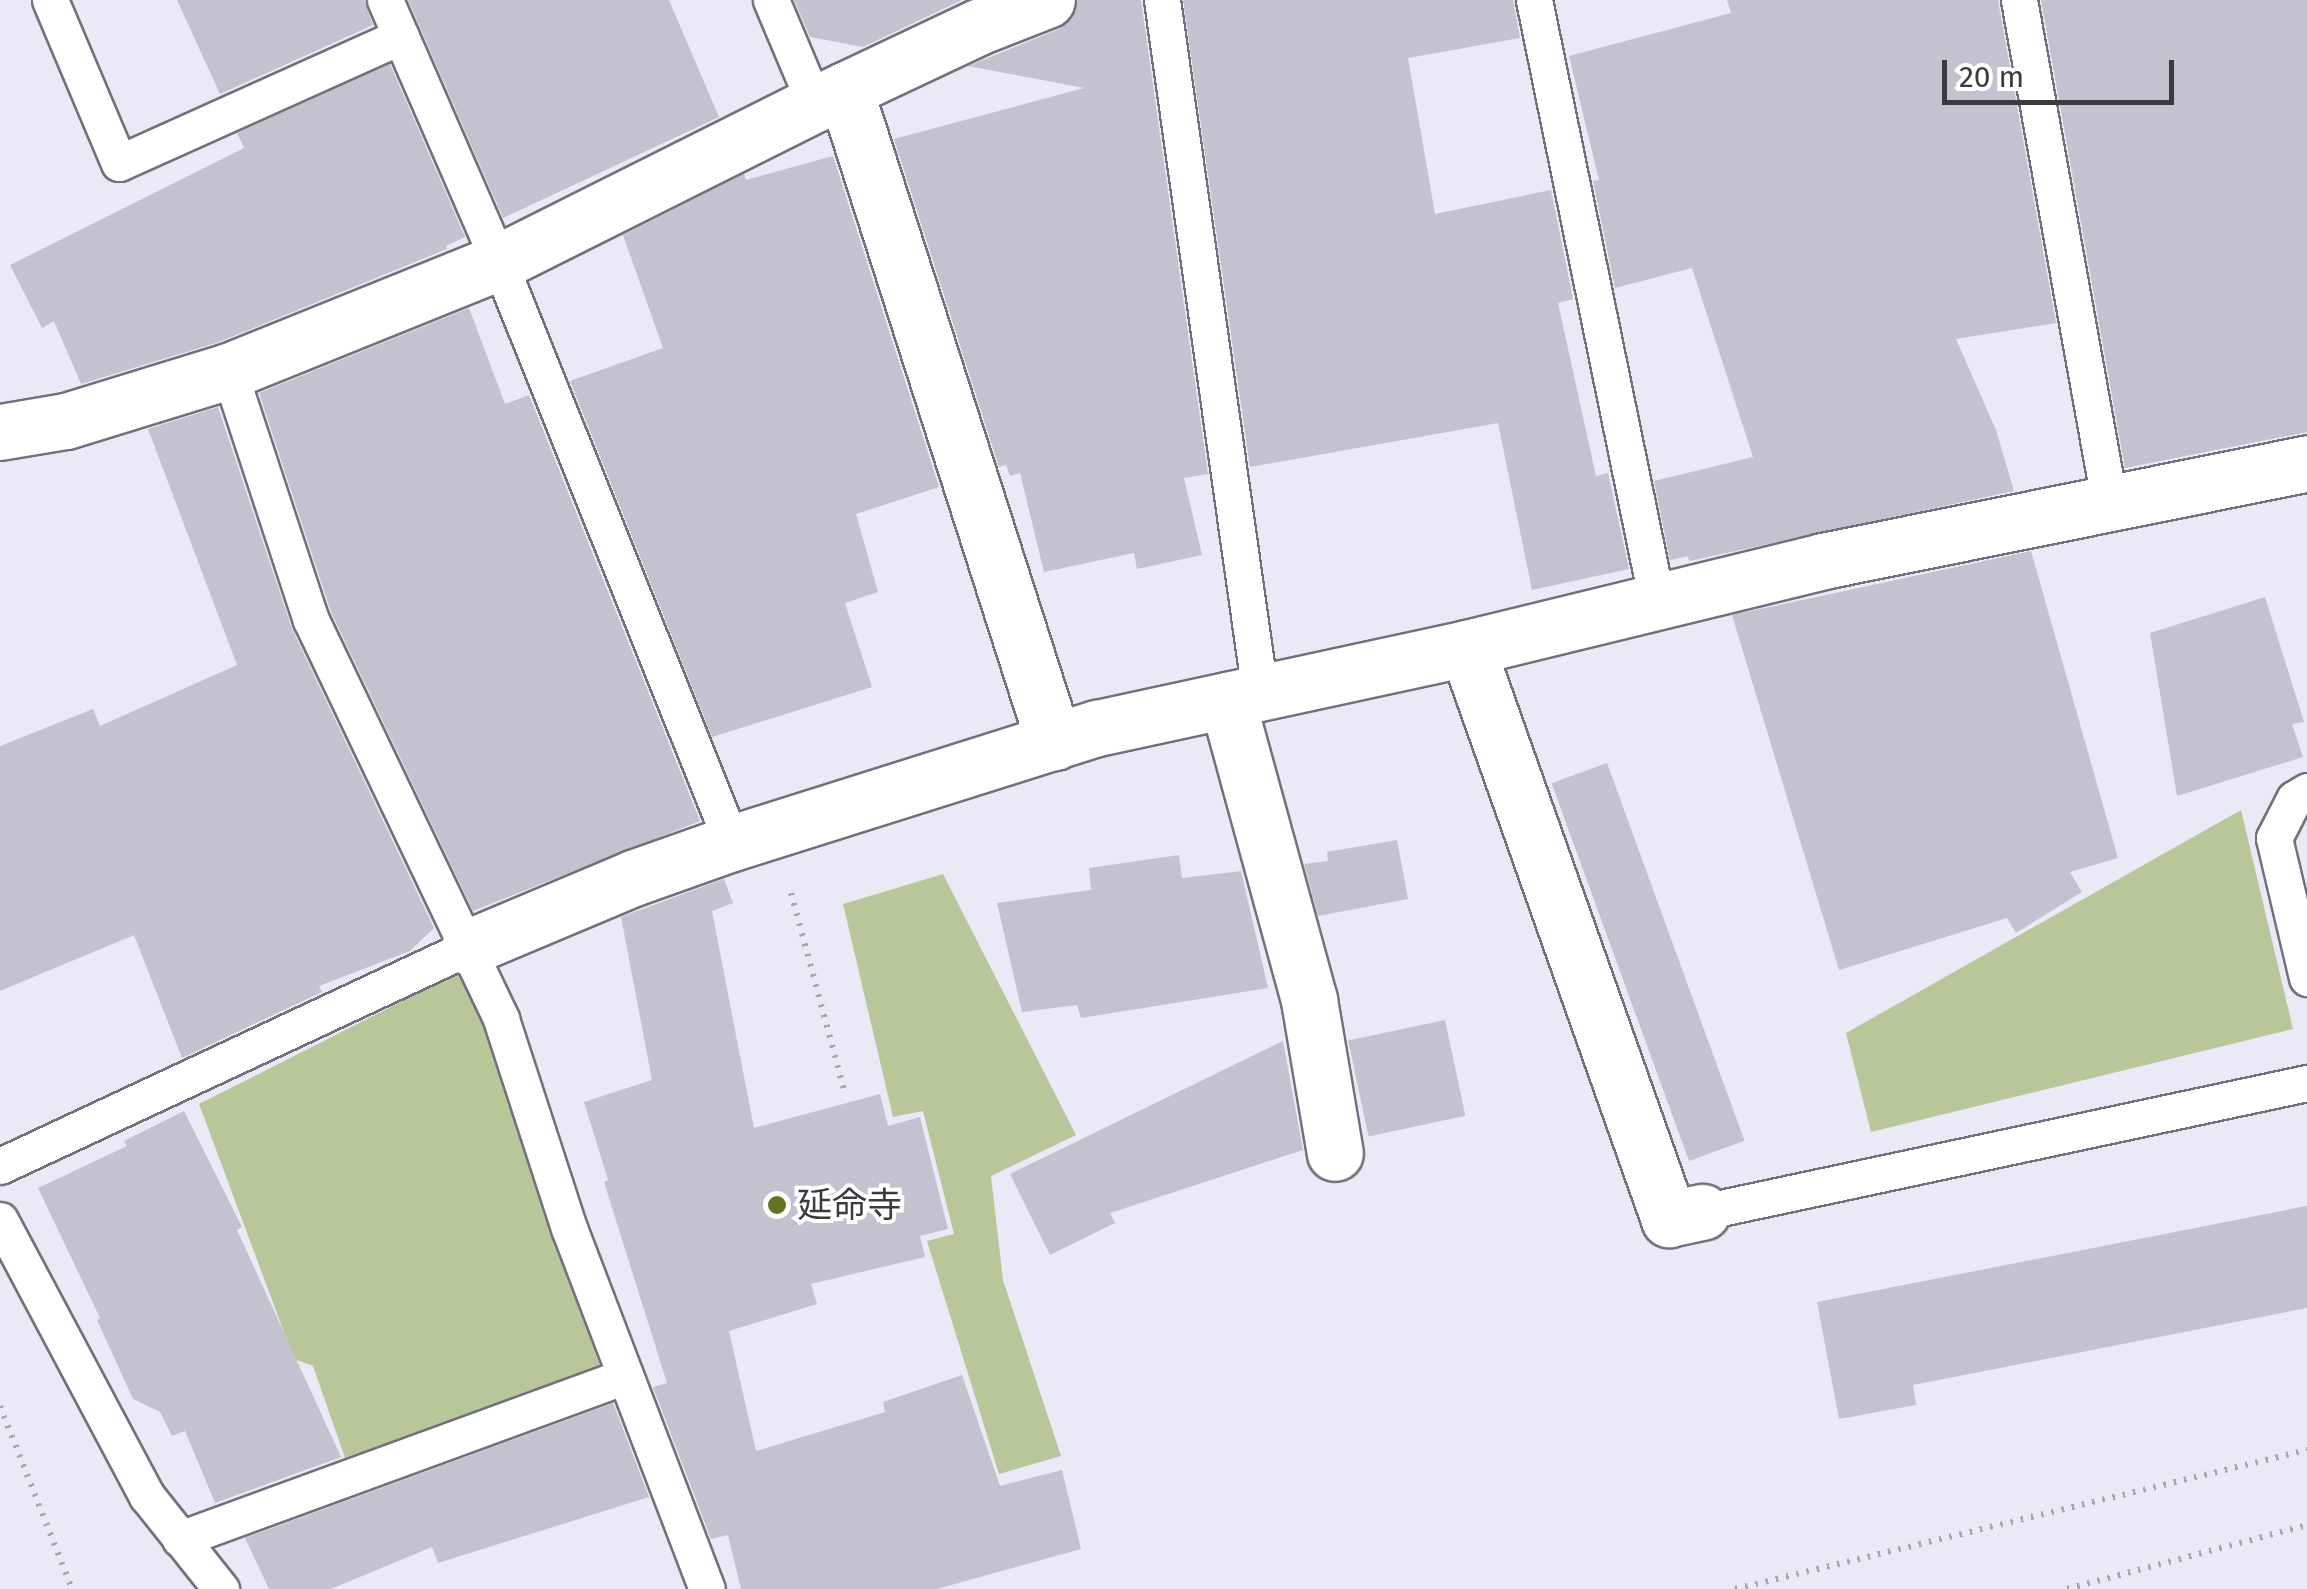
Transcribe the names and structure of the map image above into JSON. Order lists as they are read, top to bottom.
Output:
{
  "places": ["延命寺"],
  "scale_bar": "20 m"
}
